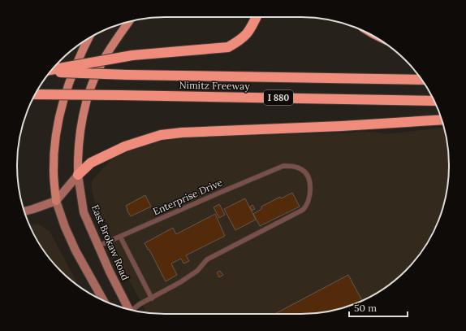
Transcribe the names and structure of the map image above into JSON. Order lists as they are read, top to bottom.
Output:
{
  "streets": {
    "highway": ["Nimitz Freeway", "I 880"],
    "main road": ["East Brokaw Road"],
    "lane": ["Enterprise Drive"]
  },
  "crossings": [
    ["Enterprise Drive", "East Brokaw Road"]
  ],
  "scale_bar": "50 m"
}
